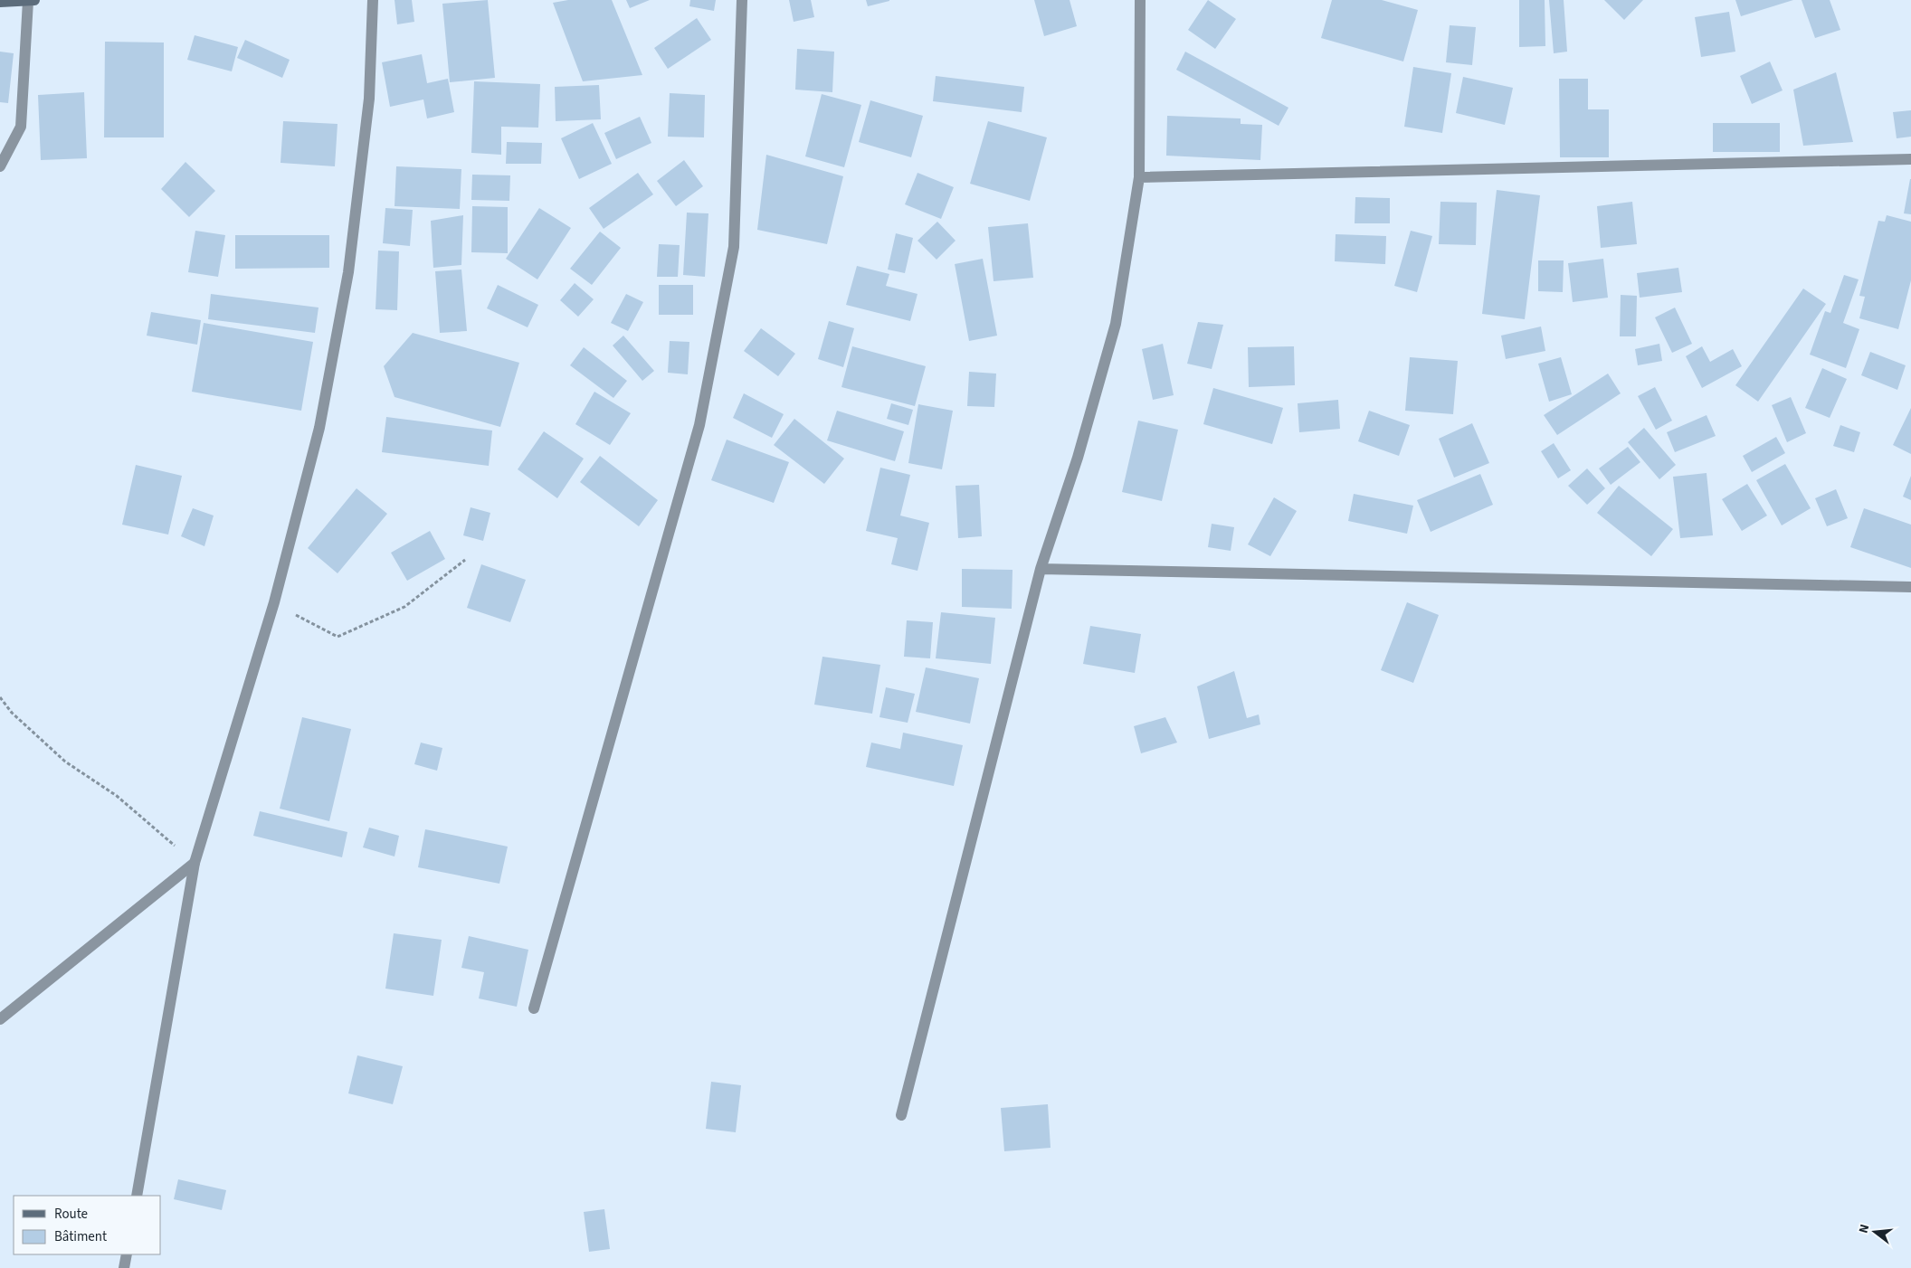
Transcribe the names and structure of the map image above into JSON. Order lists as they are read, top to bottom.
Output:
{
  "legend": ["Route", "Bâtiment"],
  "north": "left"
}
